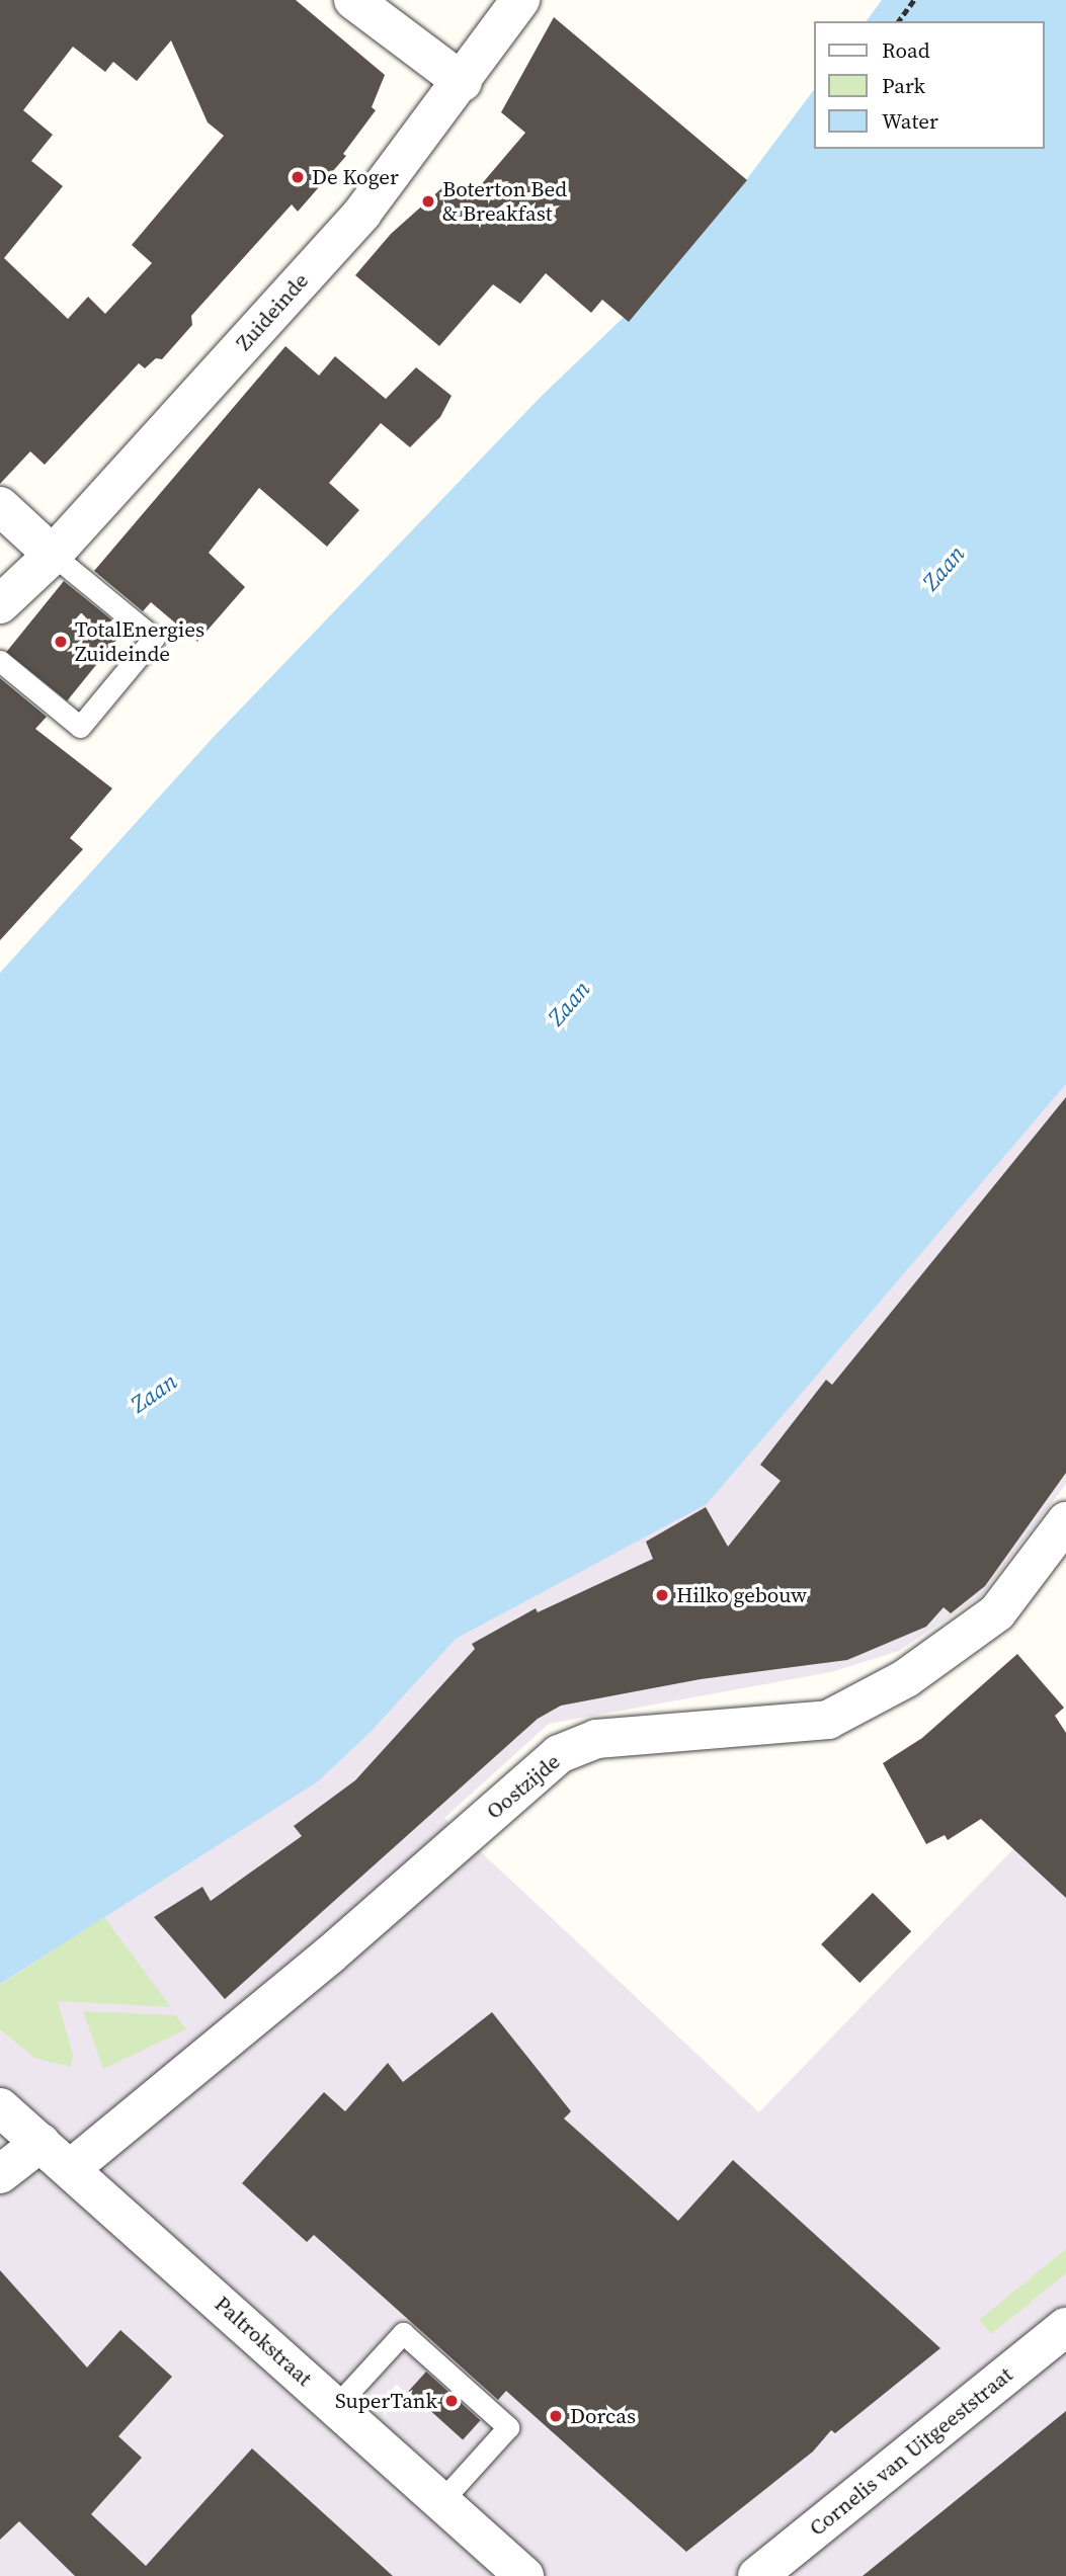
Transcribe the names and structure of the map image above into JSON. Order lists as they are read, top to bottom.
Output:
{
  "streets": {
    "street": [
      "Zuideinde",
      "Oostzijde",
      "Paltrokstraat",
      "Cornelis van Uitgeeststraat"
    ]
  },
  "crossings": [
    ["Oostzijde", "Paltrokstraat"]
  ],
  "water": ["Zaan"],
  "places": [
    "De Koger",
    "Boterton Bed & Breakfast",
    "TotalEnergies Zuideinde",
    "Hilko gebouw",
    "SuperTank",
    "Dorcas"
  ],
  "legend": ["Road", "Park", "Water"]
}
